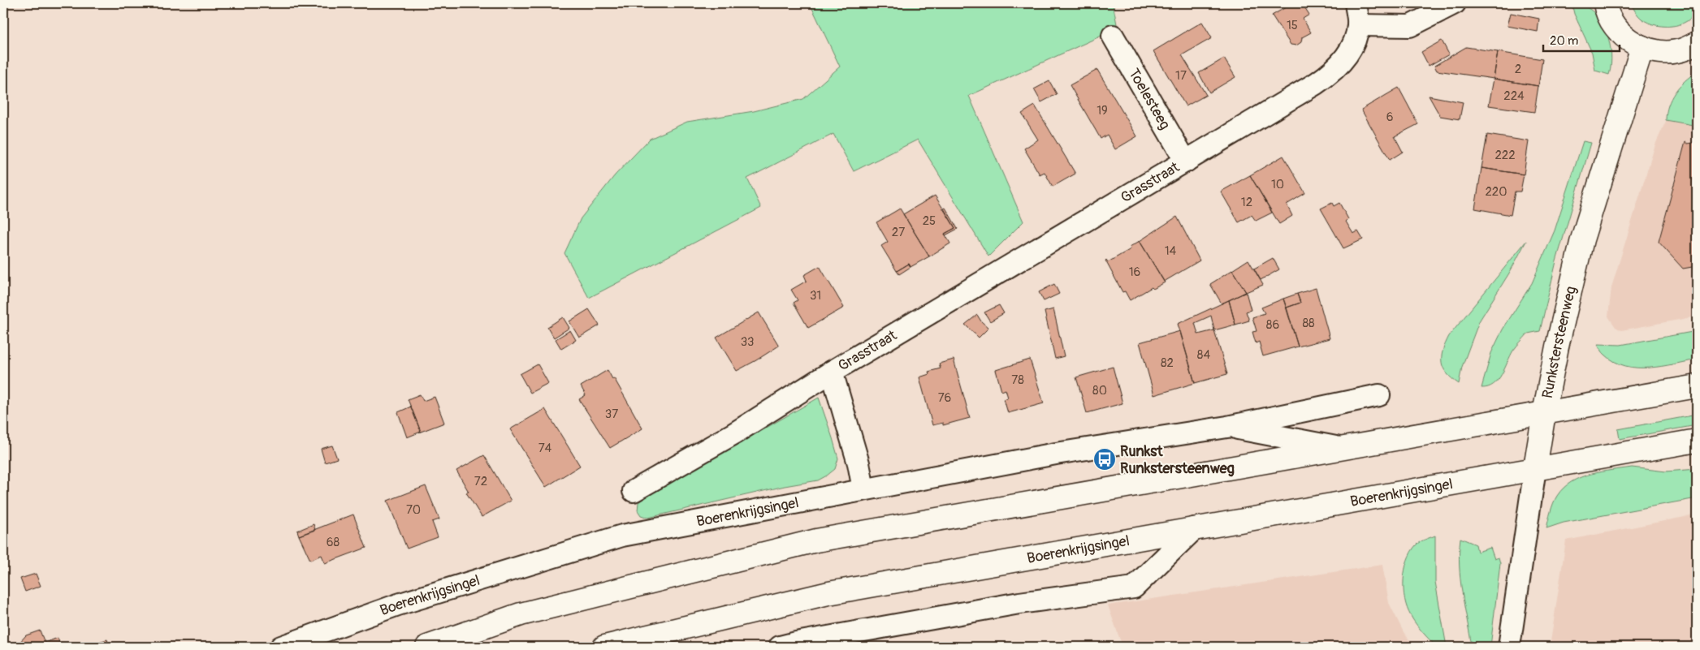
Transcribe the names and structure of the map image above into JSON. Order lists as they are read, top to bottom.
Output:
{
  "streets": {
    "main road": ["Runkstersteenweg", "Boerenkrijgsingel"],
    "street": ["Toelesteeg", "Grasstraat"]
  },
  "crossings": [
    ["Toelesteeg", "Grasstraat"],
    ["Grasstraat", "Boerenkrijgsingel"],
    ["Runkstersteenweg", "Boerenkrijgsingel"]
  ],
  "places": {
    "bus stop": ["Runkst Runkstersteenweg"]
  },
  "house_numbers": [
    "15",
    "2",
    "17",
    "224",
    "19",
    "6",
    "222",
    "10",
    "220",
    "12",
    "25",
    "27",
    "14",
    "16",
    "31",
    "88",
    "86",
    "33",
    "84",
    "82",
    "78",
    "80",
    "76",
    "37",
    "74",
    "72",
    "70",
    "68"
  ],
  "scale_bar": "20 m"
}
